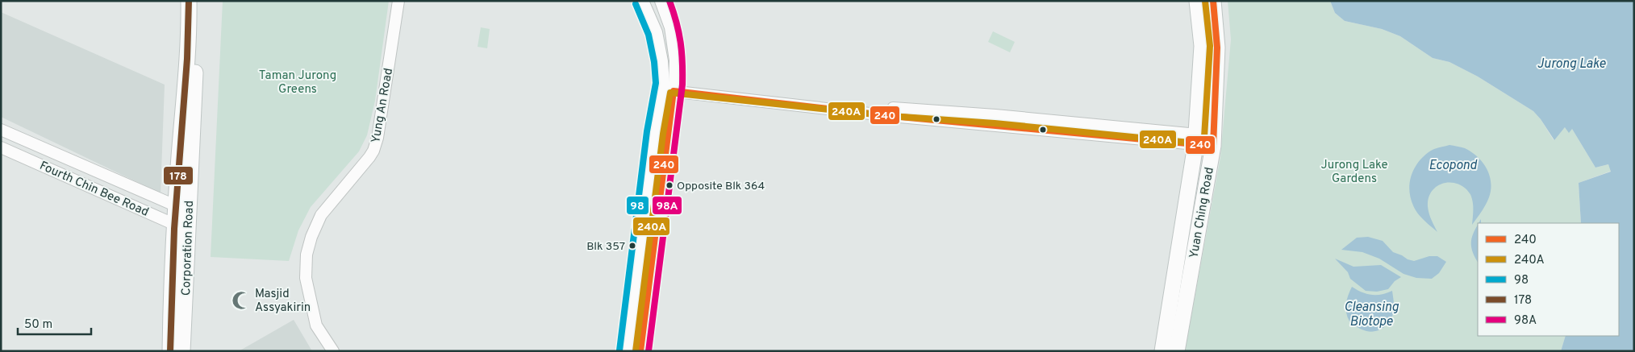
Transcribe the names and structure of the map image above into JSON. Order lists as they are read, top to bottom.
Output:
{
  "streets": {
    "street": [
      "Yung An Road",
      "Fourth Chin Bee Road",
      "Yuan Ching Road",
      "Corporation Road"
    ]
  },
  "crossings": [
    ["Fourth Chin Bee Road", "Corporation Road"]
  ],
  "water": ["Jurong Lake", "Ecopond", "Cleansing Biotope"],
  "parks": ["Taman Jurong Greens", "Jurong Lake Gardens"],
  "places": {
    "other": ["Opposite Blk 364", "Blk 357"],
    "mosque": ["Masjid Assyakirin"]
  },
  "lines": [
    "transit line 240",
    "transit line 240A",
    "transit line 178",
    "transit line 98A",
    "transit line 98"
  ],
  "legend": [
    "240",
    "240A",
    "98",
    "178",
    "98A"
  ],
  "scale_bar": "50 m"
}
